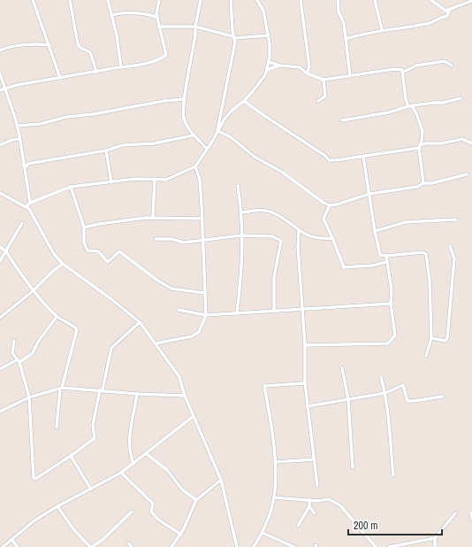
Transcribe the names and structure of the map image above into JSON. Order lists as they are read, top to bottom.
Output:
{
  "scale_bar": "200 m"
}
